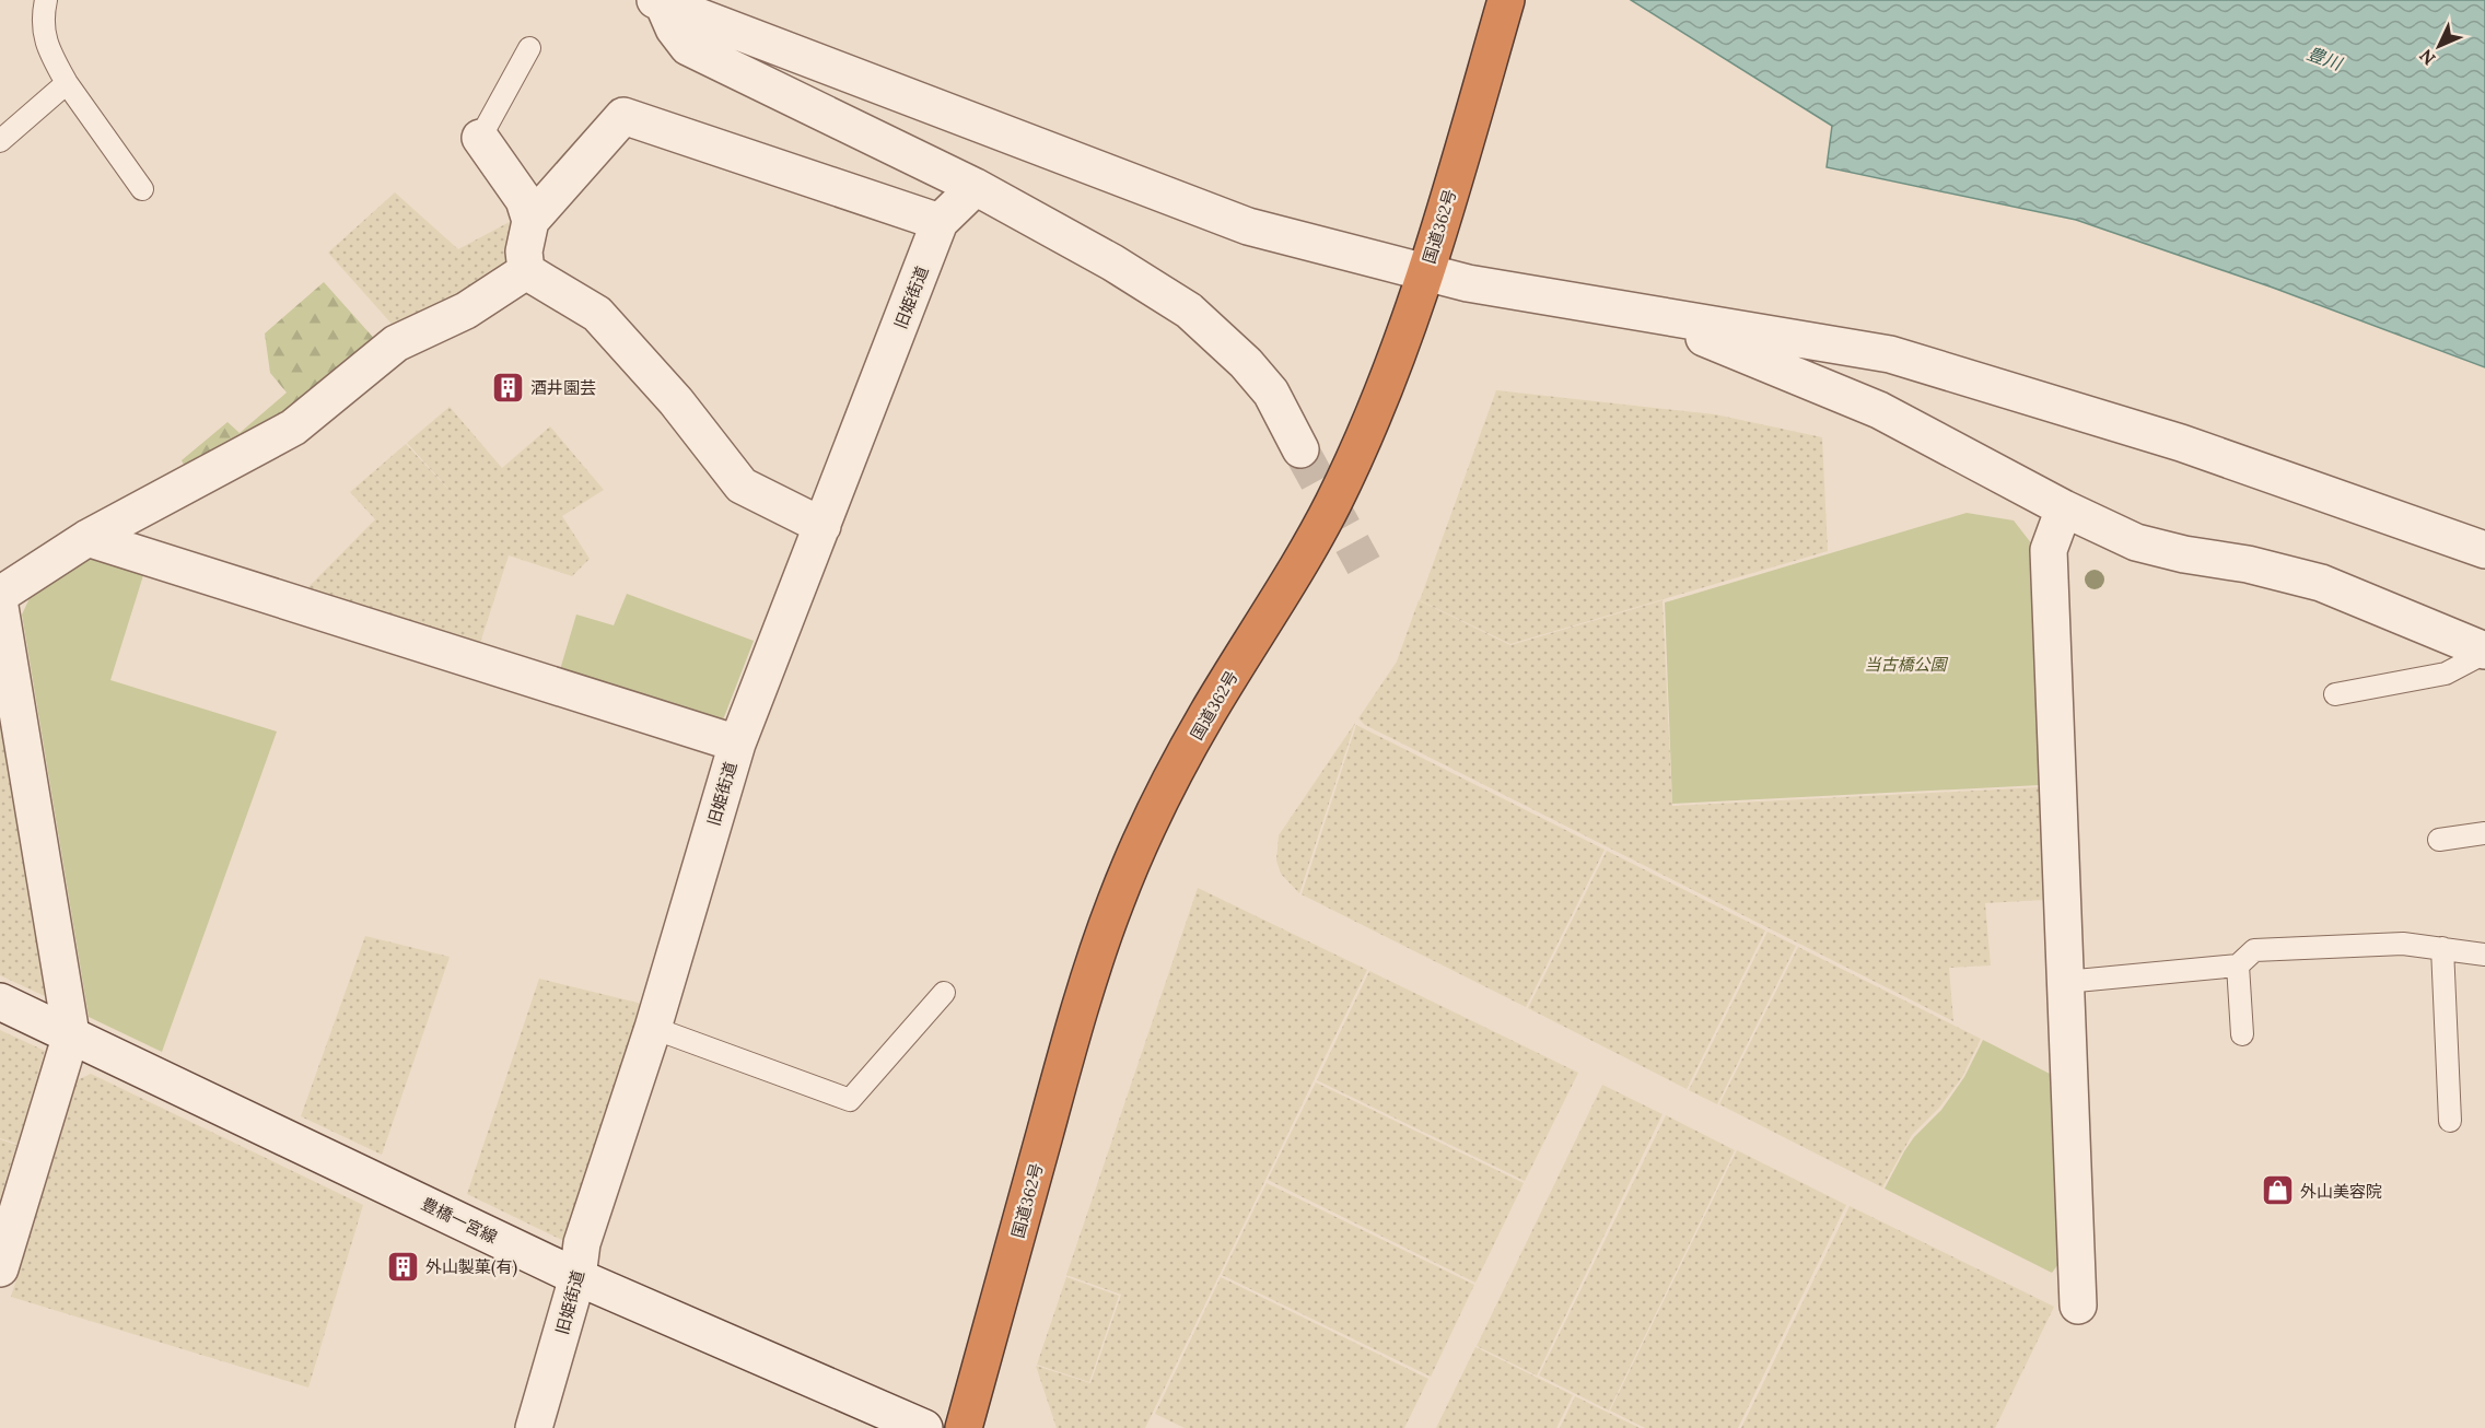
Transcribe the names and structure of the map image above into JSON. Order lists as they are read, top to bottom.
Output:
{
  "streets": {
    "highway": ["国道362号"],
    "street": ["旧姫街道", "豊橋一宮線"]
  },
  "crossings": [
    ["旧姫街道", "豊橋一宮線"]
  ],
  "water": ["豊川"],
  "parks": ["当古橋公園"],
  "places": {
    "building": ["酒井園芸", "外山製菓(有)"],
    "shop": ["外山美容院"]
  },
  "north": "bottom left"
}
